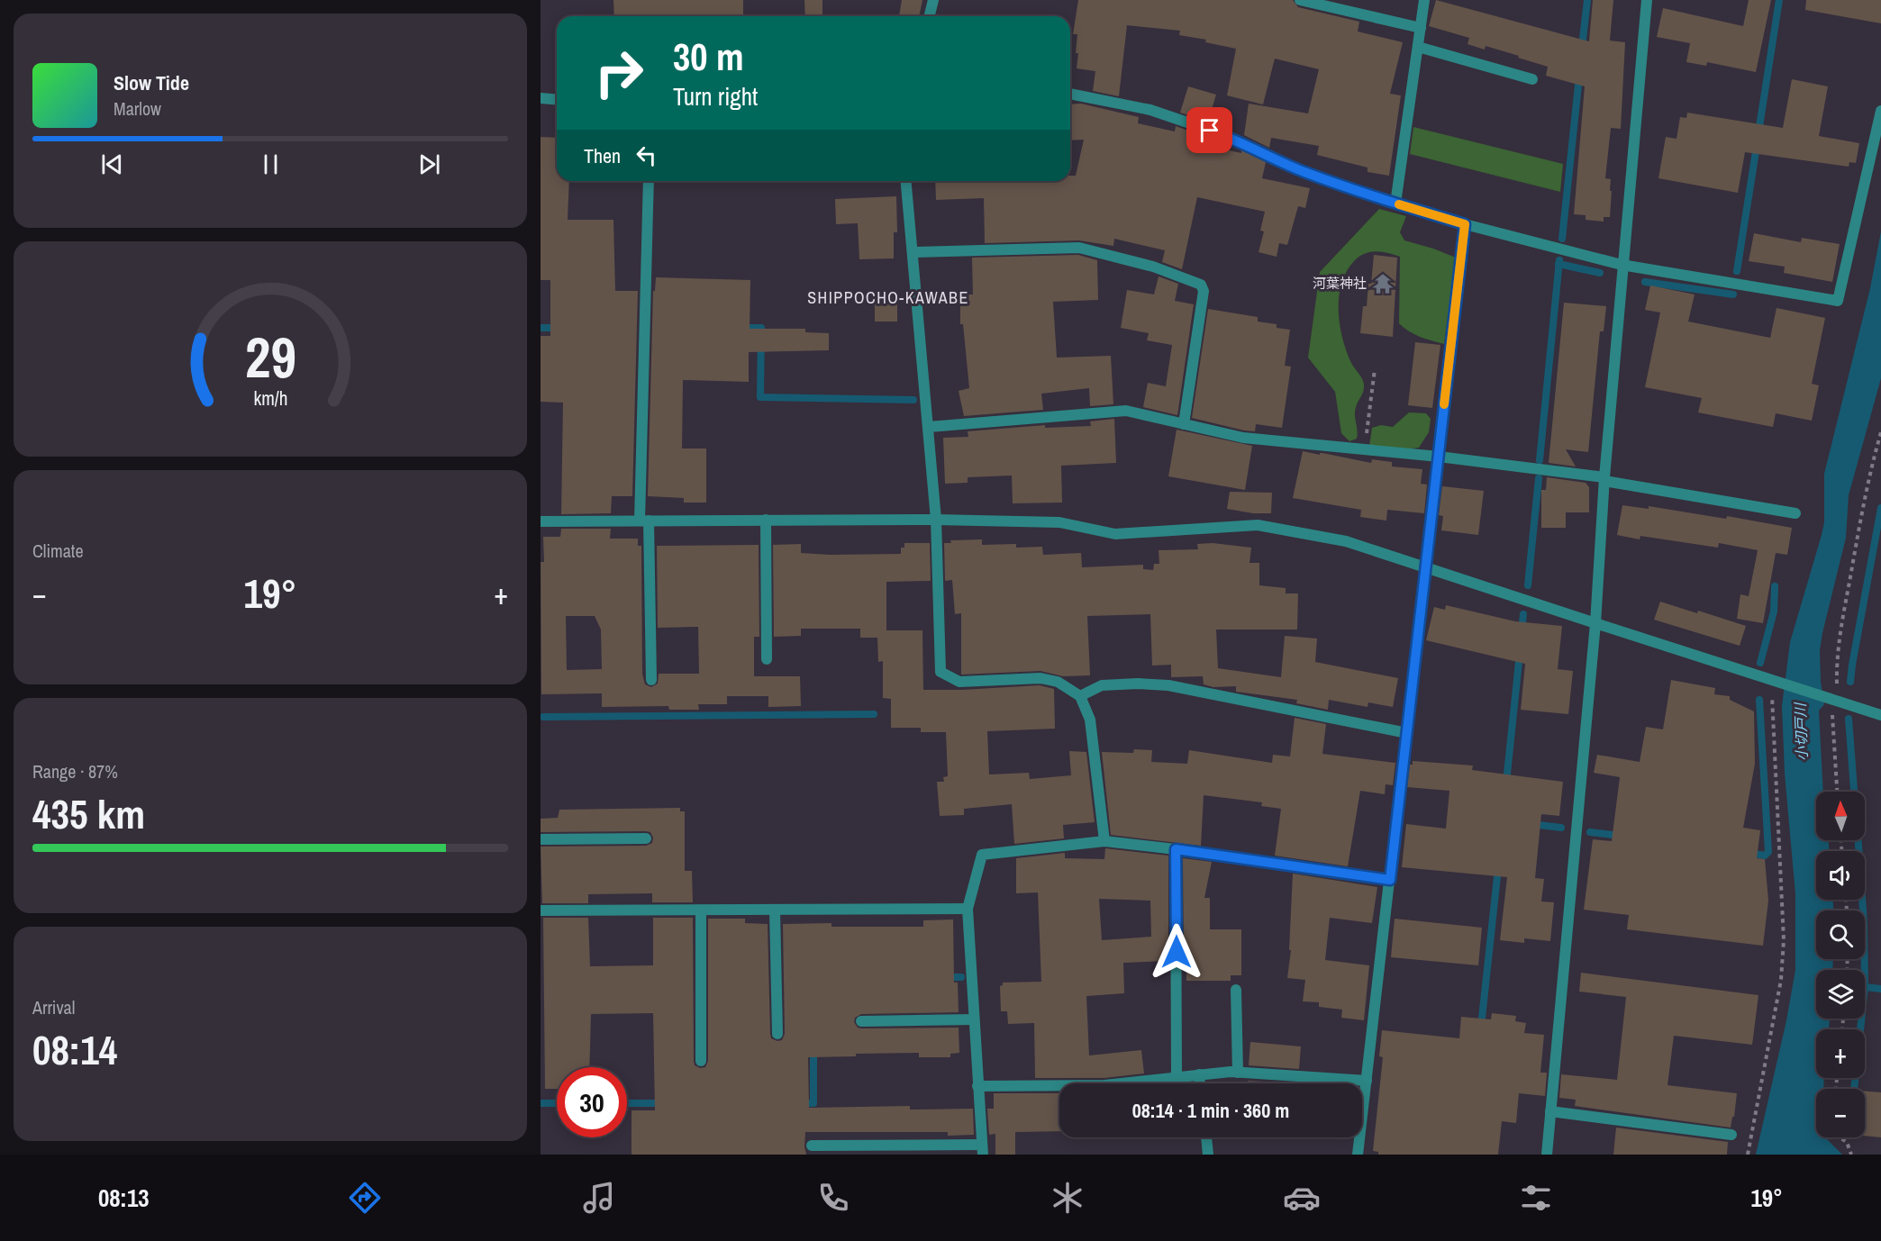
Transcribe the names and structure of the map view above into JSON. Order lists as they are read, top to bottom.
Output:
{
  "districts": ["SHIPPOCHO-KAWABE"],
  "water": ["小切戸川"],
  "places": {
    "temple": ["河葉神社"]
  },
  "north": "top",
  "page": {
    "turn": ["30 m", "Turn right"],
    "song": ["Slow Tide", "Marlow"],
    "then": "Then",
    "tile": [
      "Climate",
      ["Range · 87%", "435 km"],
      ["Arrival", "08:14"]
    ],
    "heat": ["−", "19°", "+"],
    "map_buttons": ["+", "−"],
    "limit": "30",
    "trip": "08:14 · 1 min · 360 m",
    "tabs": ["08:13", "19°"],
    "gauge": ["29", "km/h"]
  }
}
